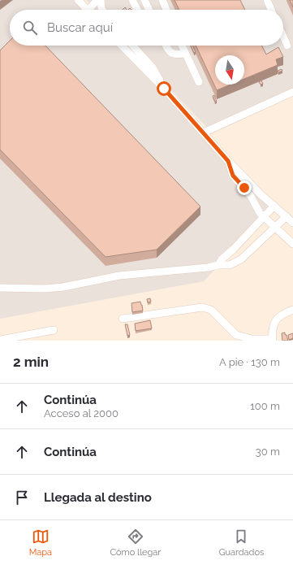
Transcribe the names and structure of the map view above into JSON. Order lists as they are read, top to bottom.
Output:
{
  "north": "bottom",
  "page": {
    "search": "Buscar aquí",
    "heading": ["2 min", "A pie · 130 m"],
    "list": [
      ["Continúa", "Acceso al 2000", "100 m"],
      ["Continúa", "30 m"],
      "Llegada al destino"
    ],
    "nav": ["Mapa", "Cómo llegar", "Guardados"]
  }
}
